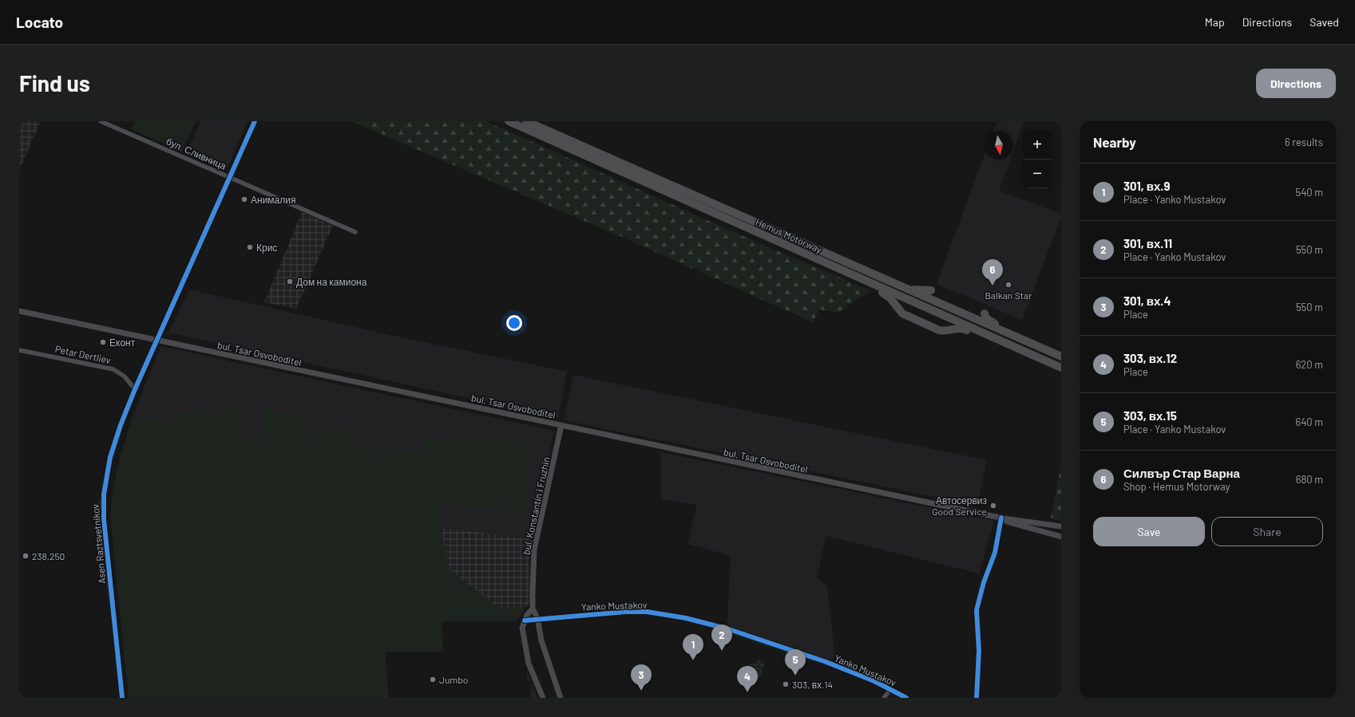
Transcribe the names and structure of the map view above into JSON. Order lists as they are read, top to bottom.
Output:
{
  "streets": {
    "highway": ["Hemus Motorway"],
    "street": [
      "бул. Сливница",
      "bul. Tsar Osvoboditel",
      "Petar Dertliev",
      "bul. Konstantin i Fruzhin",
      "Asen Raztsvetnikov",
      "Yanko Mustakov"
    ]
  },
  "crossings": [
    ["bul. Tsar Osvoboditel", "bul. Konstantin i Fruzhin"],
    ["bul. Tsar Osvoboditel", "Asen Raztsvetnikov"],
    ["Petar Dertliev", "Asen Raztsvetnikov"],
    ["bul. Konstantin i Fruzhin", "Yanko Mustakov"]
  ],
  "places": [
    "Анималия",
    "Крис",
    "Дом на камиона",
    "Balkan Star",
    "Еконт",
    "Автосервиз Good Service",
    "238,250",
    "Jumbo",
    "303, вх.14"
  ],
  "north": "bottom",
  "page": {
    "header": "Locato",
    "nav": ["Map", "Directions", "Saved"],
    "buttons": [
      "Directions",
      ["Save", "Share"]
    ],
    "title": "Find us",
    "heading": ["Nearby", "6 results"],
    "map_buttons": ["+", "−"],
    "list": [
      {
        "mark": "1",
        "name": "301, вх.9",
        "note": "Place · Yanko Mustakov",
        "value": "540 m"
      },
      {
        "mark": "2",
        "name": "301, вх.11",
        "note": "Place · Yanko Mustakov",
        "value": "550 m"
      },
      {
        "mark": "3",
        "name": "301, вх.4",
        "note": "Place",
        "value": "550 m"
      },
      {
        "mark": "4",
        "name": "303, вх.12",
        "note": "Place",
        "value": "620 m"
      },
      {
        "mark": "5",
        "name": "303, вх.15",
        "note": "Place · Yanko Mustakov",
        "value": "640 m"
      },
      {
        "mark": "6",
        "name": "Силвър Стар Варна",
        "note": "Shop · Hemus Motorway",
        "value": "680 m"
      }
    ],
    "pins": [
      "6",
      "2",
      "1",
      "5",
      "3",
      "4"
    ]
  }
}
